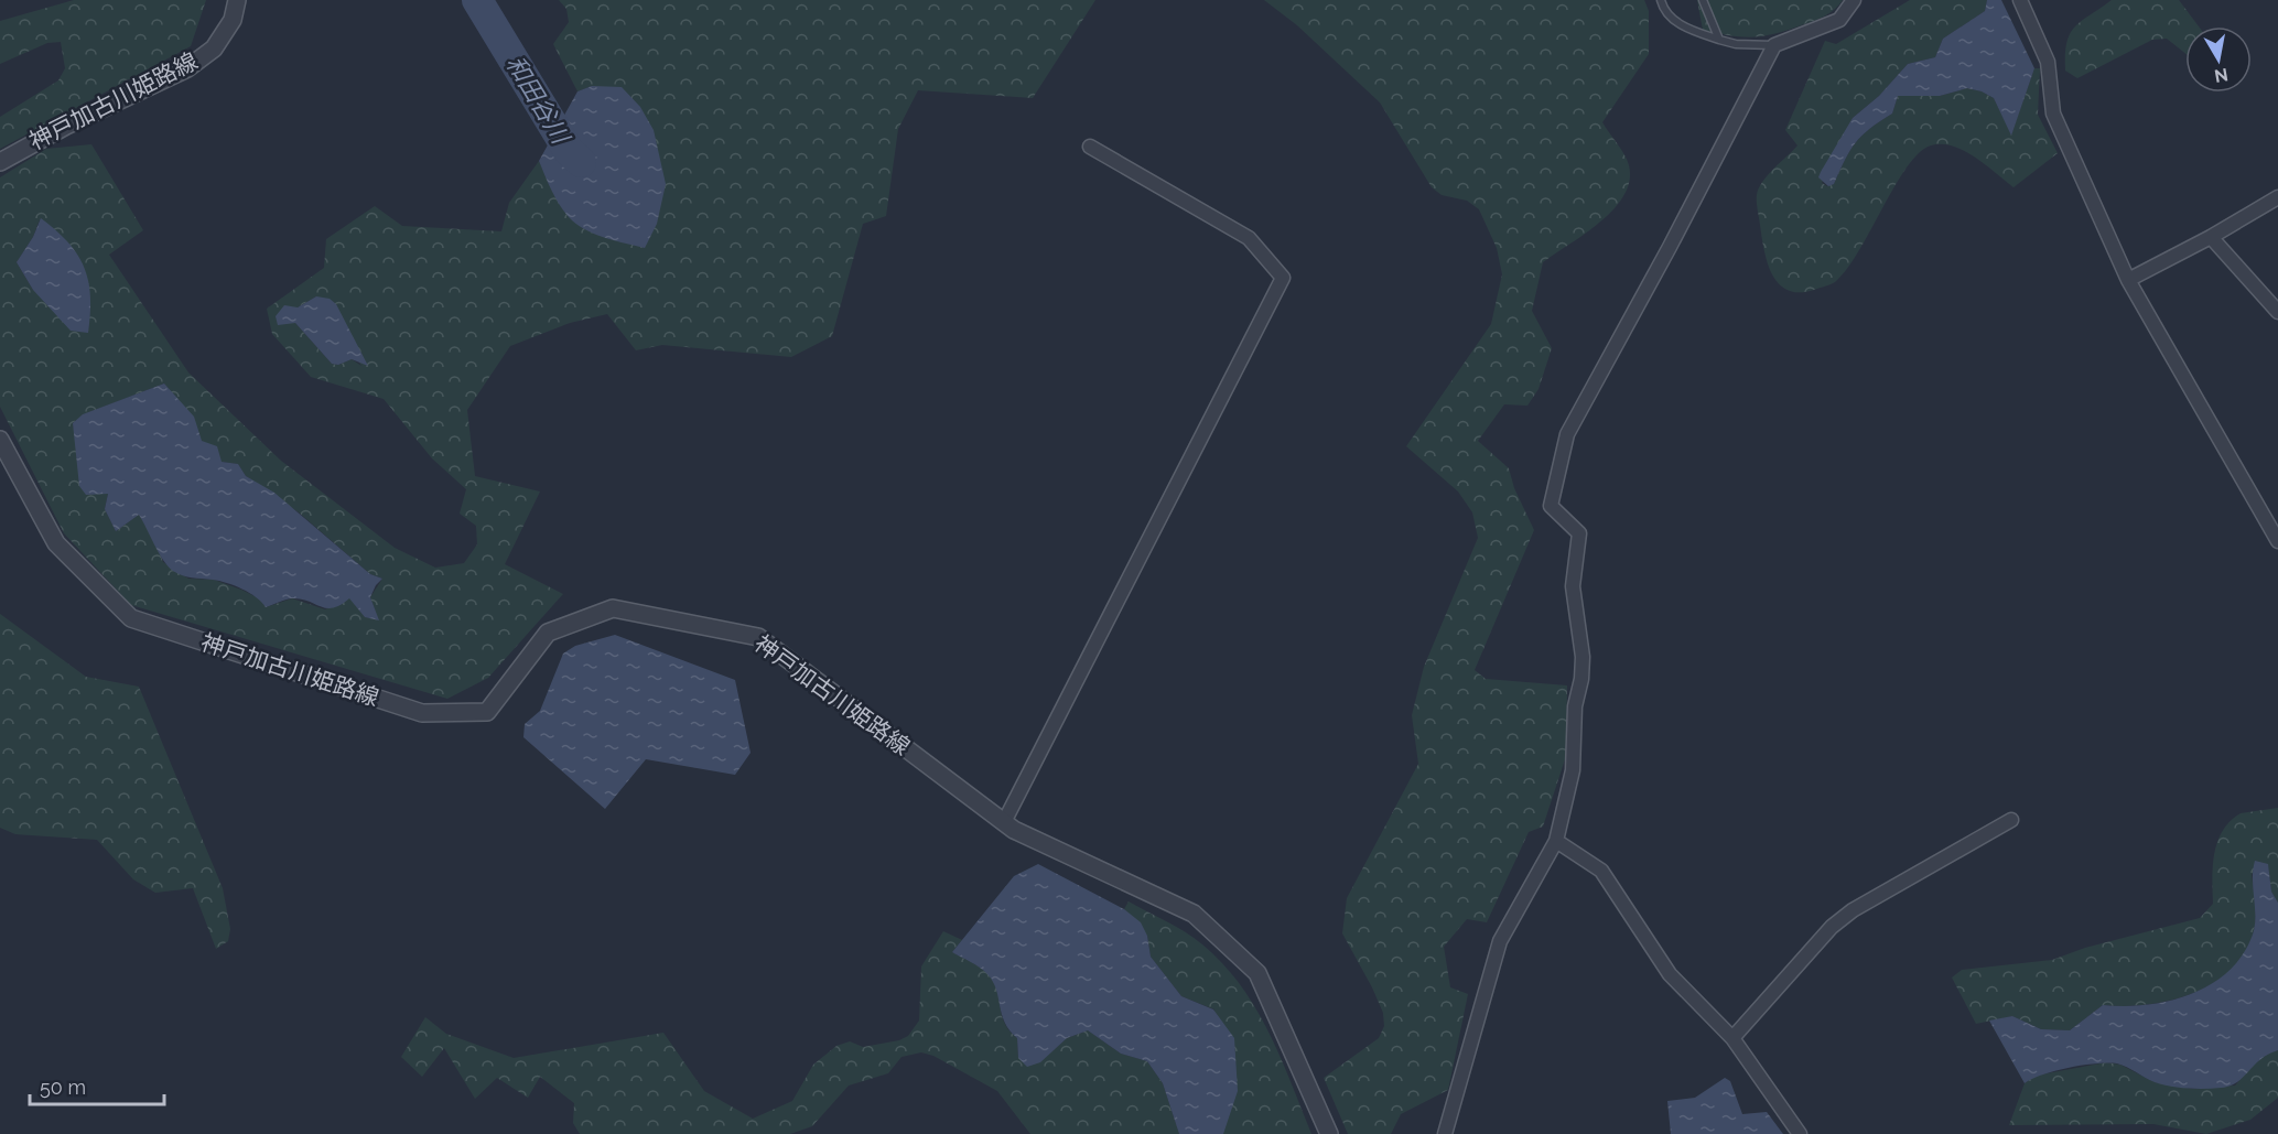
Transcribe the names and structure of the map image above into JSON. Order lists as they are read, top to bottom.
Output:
{
  "streets": {
    "street": ["神戸加古川姫路線"]
  },
  "water": ["和田谷川"],
  "scale_bar": "50 m",
  "north": "bottom"
}
